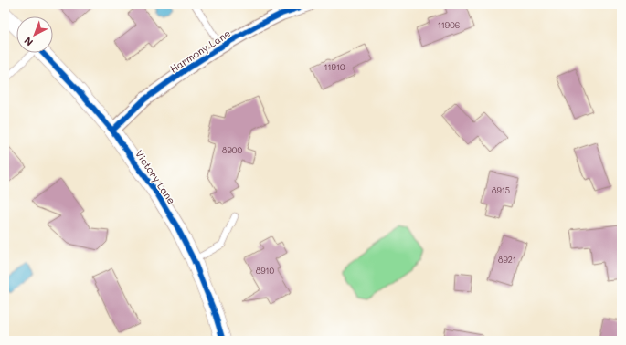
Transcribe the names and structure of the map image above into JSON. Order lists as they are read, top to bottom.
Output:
{
  "streets": {
    "street": ["Harmony Lane", "Victory Lane"]
  },
  "crossings": [
    ["Harmony Lane", "Victory Lane"]
  ],
  "house_numbers": [
    "11906",
    "11910",
    "8900",
    "8915",
    "8921",
    "8910"
  ],
  "north": "bottom left"
}
